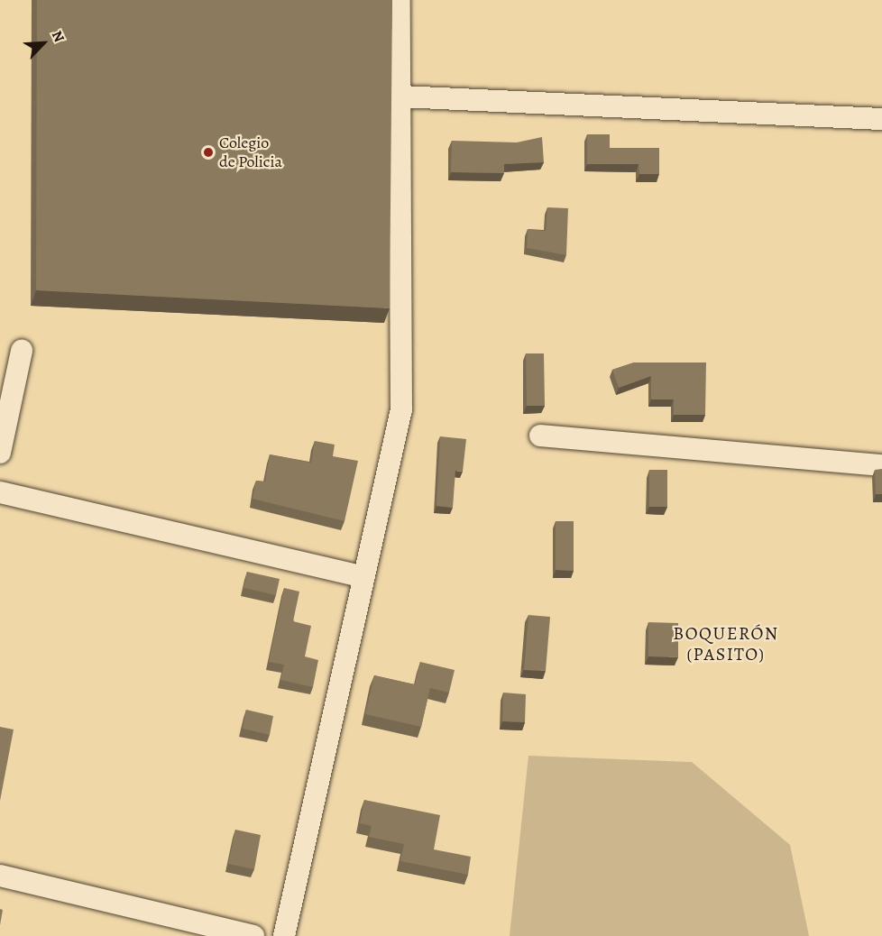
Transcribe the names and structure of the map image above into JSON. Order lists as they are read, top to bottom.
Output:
{
  "districts": ["BOQUERÓN (PASITO)"],
  "places": ["Colegio de Policia"],
  "north": "top right"
}
